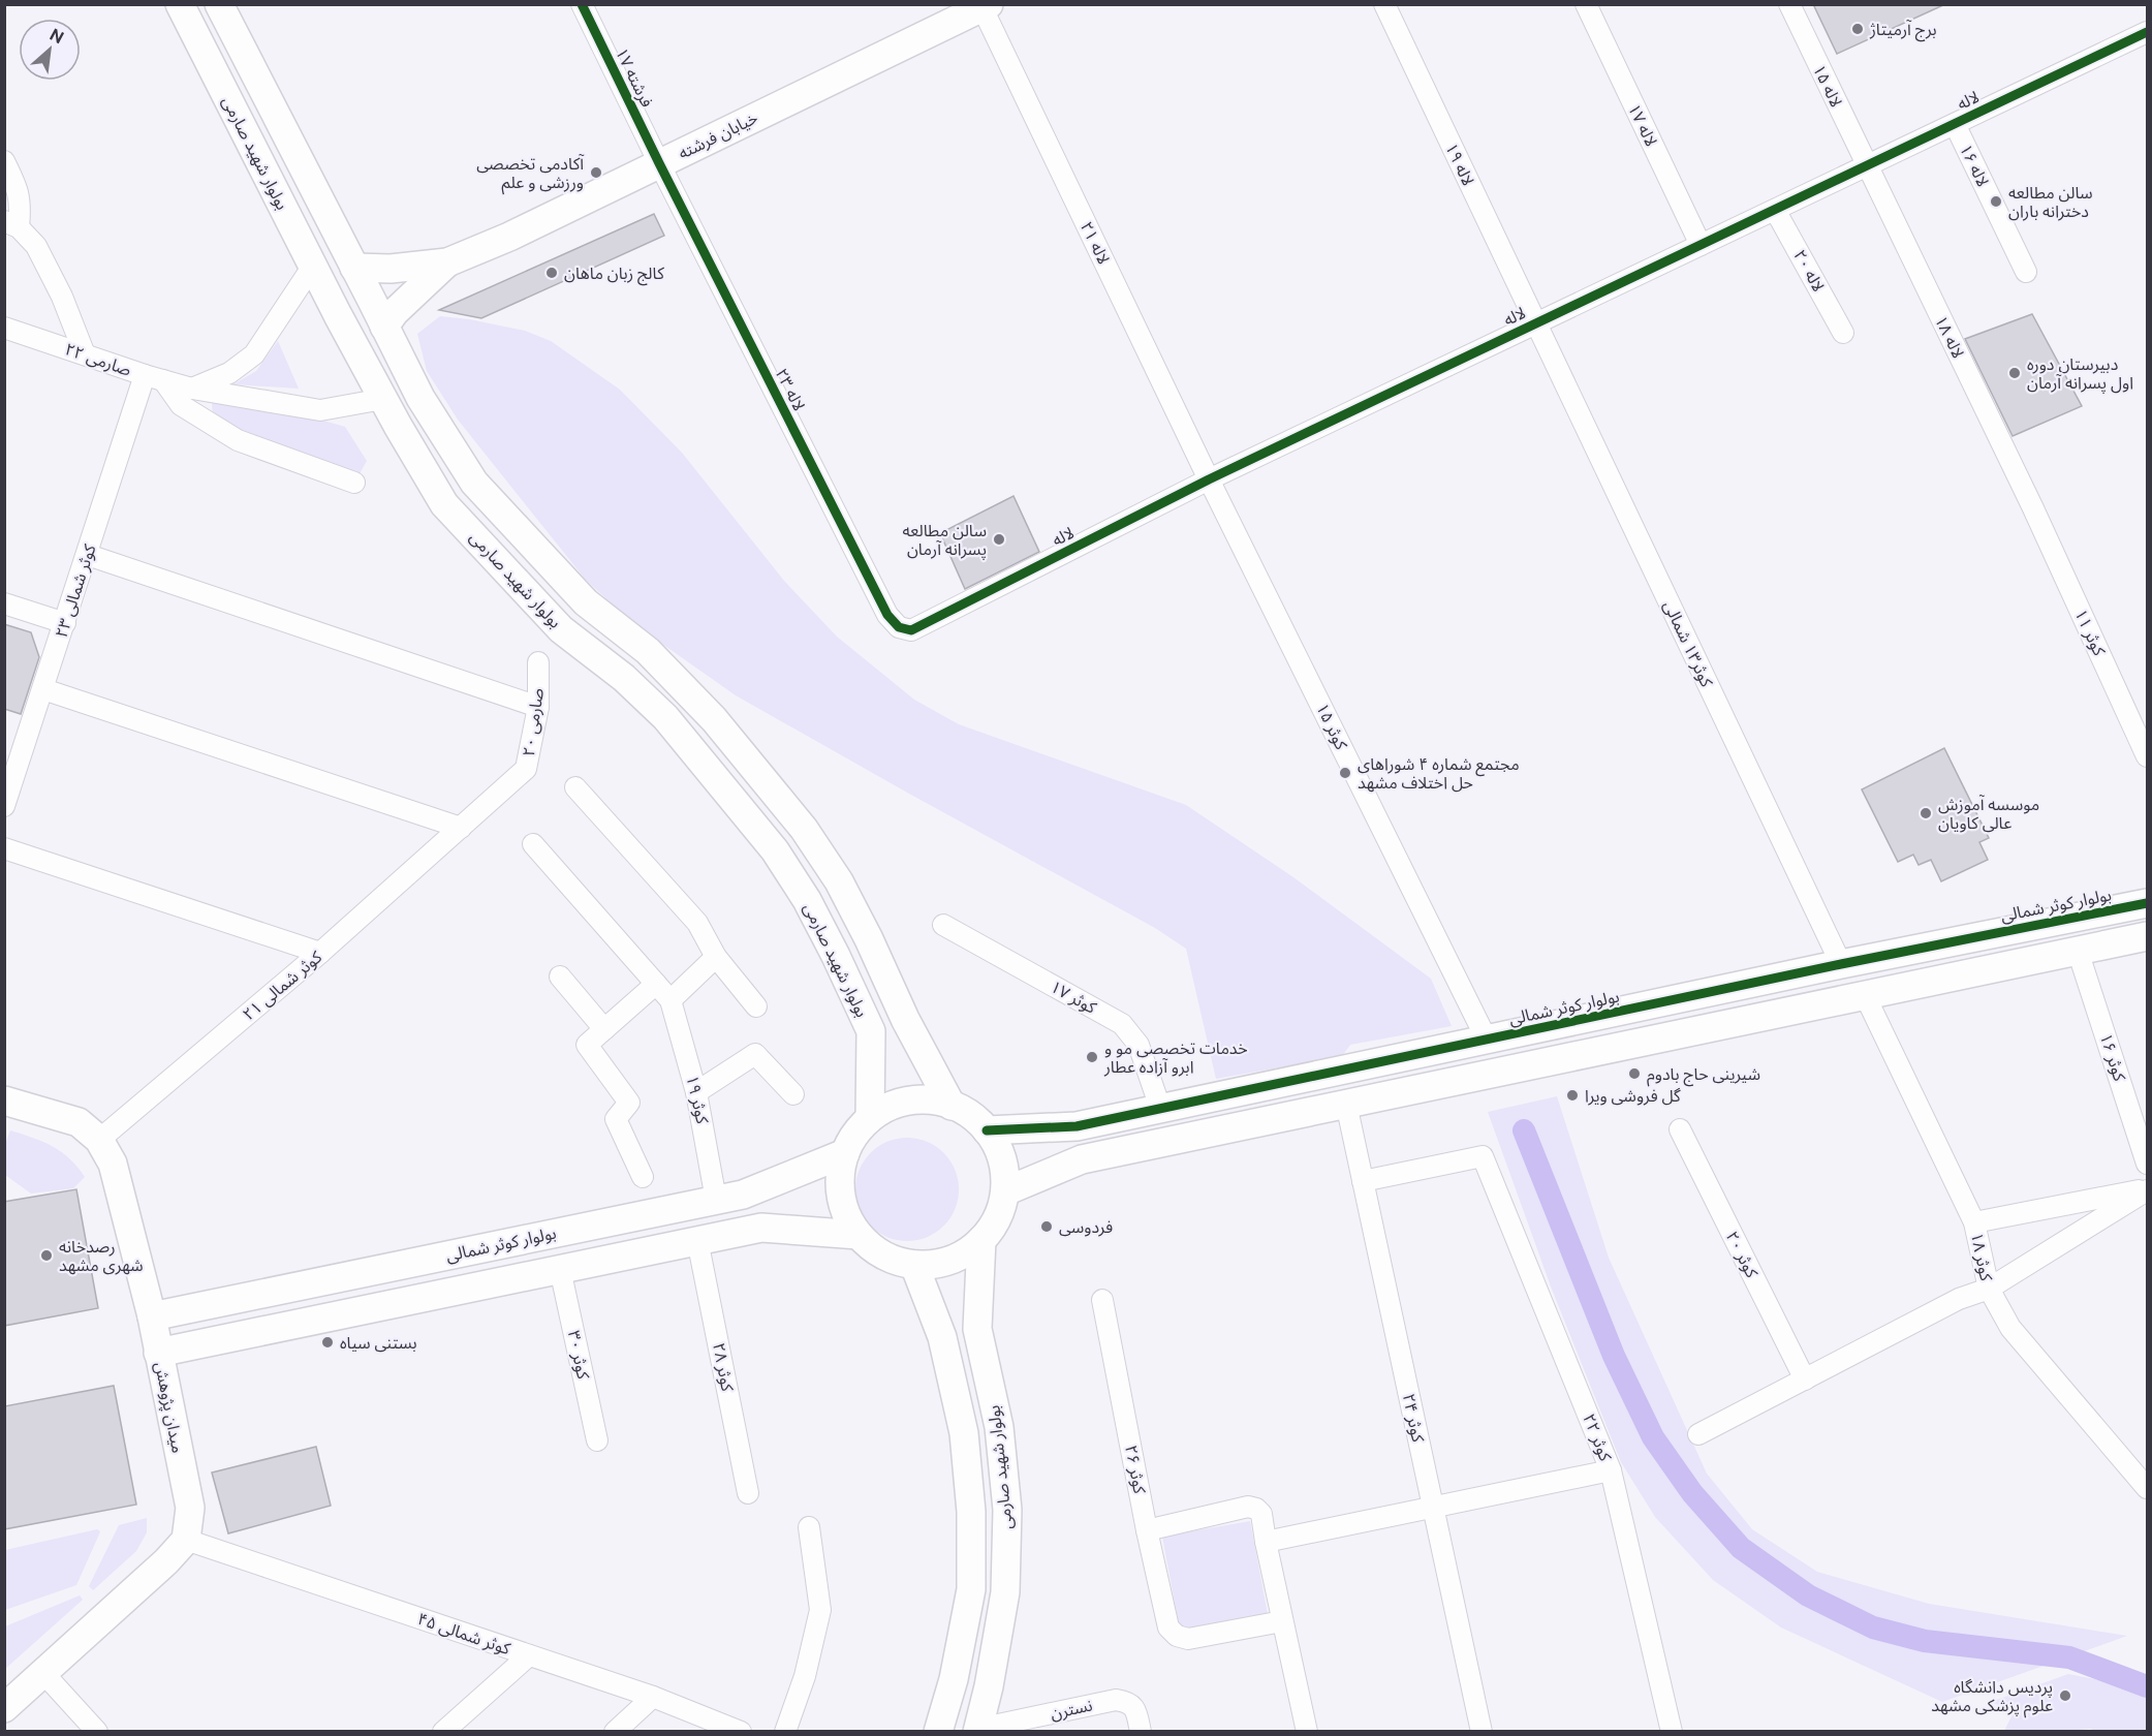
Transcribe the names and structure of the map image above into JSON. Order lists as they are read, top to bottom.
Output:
{
  "streets": {
    "street": [
      "فرشته ۱۷",
      "لاله ۱۵",
      "لاله",
      "لاله ۱۷",
      "خیابان فرشته",
      "بولوار شهید صارمی",
      "لاله ۱۹",
      "لاله ۱۶",
      "لاله ۲۱",
      "لاله ۲۰",
      "لاله ۱۸",
      "صارمی ۲۲",
      "لاله ۲۳",
      "کوثر شمالی ۲۳",
      "کوثر ۱۱",
      "کوثر۱۳ شمالی",
      "صارمی ۲۰",
      "کوثر ۱۵",
      "بولوار کوثر شمالی",
      "کوثر شمالی ۲۱",
      "کوثر ۱۷",
      "کوثر ۱۶",
      "کوثر ۱۹",
      "کوثر ۲۰",
      "کوثر ۱۸",
      "کوثر ۳۰",
      "کوثر ۲۸",
      "میدان پژوهش",
      "کوثر ۲۴",
      "کوثر ۲۲",
      "کوثر ۲۶",
      "کوثر شمالی ۴۵",
      "نسترن"
    ]
  },
  "crossings": [
    ["فرشته ۱۷", "خیابان فرشته"],
    ["فرشته ۱۷", "لاله ۲۳"],
    ["لاله ۱۵", "لاله"],
    ["لاله ۱۵", "لاله ۱۸"],
    ["لاله", "لاله ۱۷"],
    ["لاله", "لاله ۱۹"],
    ["لاله", "لاله ۱۶"],
    ["لاله", "لاله ۲۱"],
    ["لاله", "لاله ۲۰"],
    ["لاله", "لاله ۱۸"],
    ["لاله", "لاله ۲۳"],
    ["لاله", "کوثر۱۳ شمالی"],
    ["لاله", "کوثر ۱۵"],
    ["خیابان فرشته", "بولوار شهید صارمی"],
    ["خیابان فرشته", "لاله ۲۱"],
    ["خیابان فرشته", "لاله ۲۳"],
    ["بولوار شهید صارمی", "صارمی ۲۲"],
    ["بولوار شهید صارمی", "بولوار کوثر شمالی"],
    ["بولوار شهید صارمی", "نسترن"],
    ["لاله ۱۹", "کوثر۱۳ شمالی"],
    ["لاله ۲۱", "کوثر ۱۵"],
    ["لاله ۱۸", "کوثر ۱۱"],
    ["صارمی ۲۲", "کوثر شمالی ۲۳"],
    ["کوثر۱۳ شمالی", "بولوار کوثر شمالی"],
    ["صارمی ۲۰", "کوثر شمالی ۲۱"],
    ["کوثر ۱۵", "بولوار کوثر شمالی"],
    ["بولوار کوثر شمالی", "کوثر ۱۷"],
    ["بولوار کوثر شمالی", "کوثر ۱۹"],
    ["بولوار کوثر شمالی", "میدان پژوهش"],
    ["کوثر شمالی ۲۱", "میدان پژوهش"],
    ["میدان پژوهش", "کوثر شمالی ۴۵"],
    ["کوثر ۲۴", "کوثر ۲۲"]
  ],
  "places": [
    "برج آرمیتاژ",
    "آکادمی تخصصی ورزشی و علم",
    "سالن مطالعه دخترانه باران",
    "کالج زبان ماهان",
    "دبیرستان دوره اول پسرانه آرمان",
    "سالن مطالعه پسرانه آرمان",
    "مجتمع شماره ۴ شوراهای حل اختلاف مشهد",
    "موسسه آموزش عالی کاویان",
    "خدمات تخصصی مو و ابرو آزاده عطار",
    "شیرینی حاج بادوم",
    "گل فروشی ویرا",
    "فردوسی",
    "رصدخانه شهری مشهد",
    "بستنی سیاه",
    "پردیس دانشگاه علوم پزشکی مشهد"
  ],
  "north": "top right"
}
